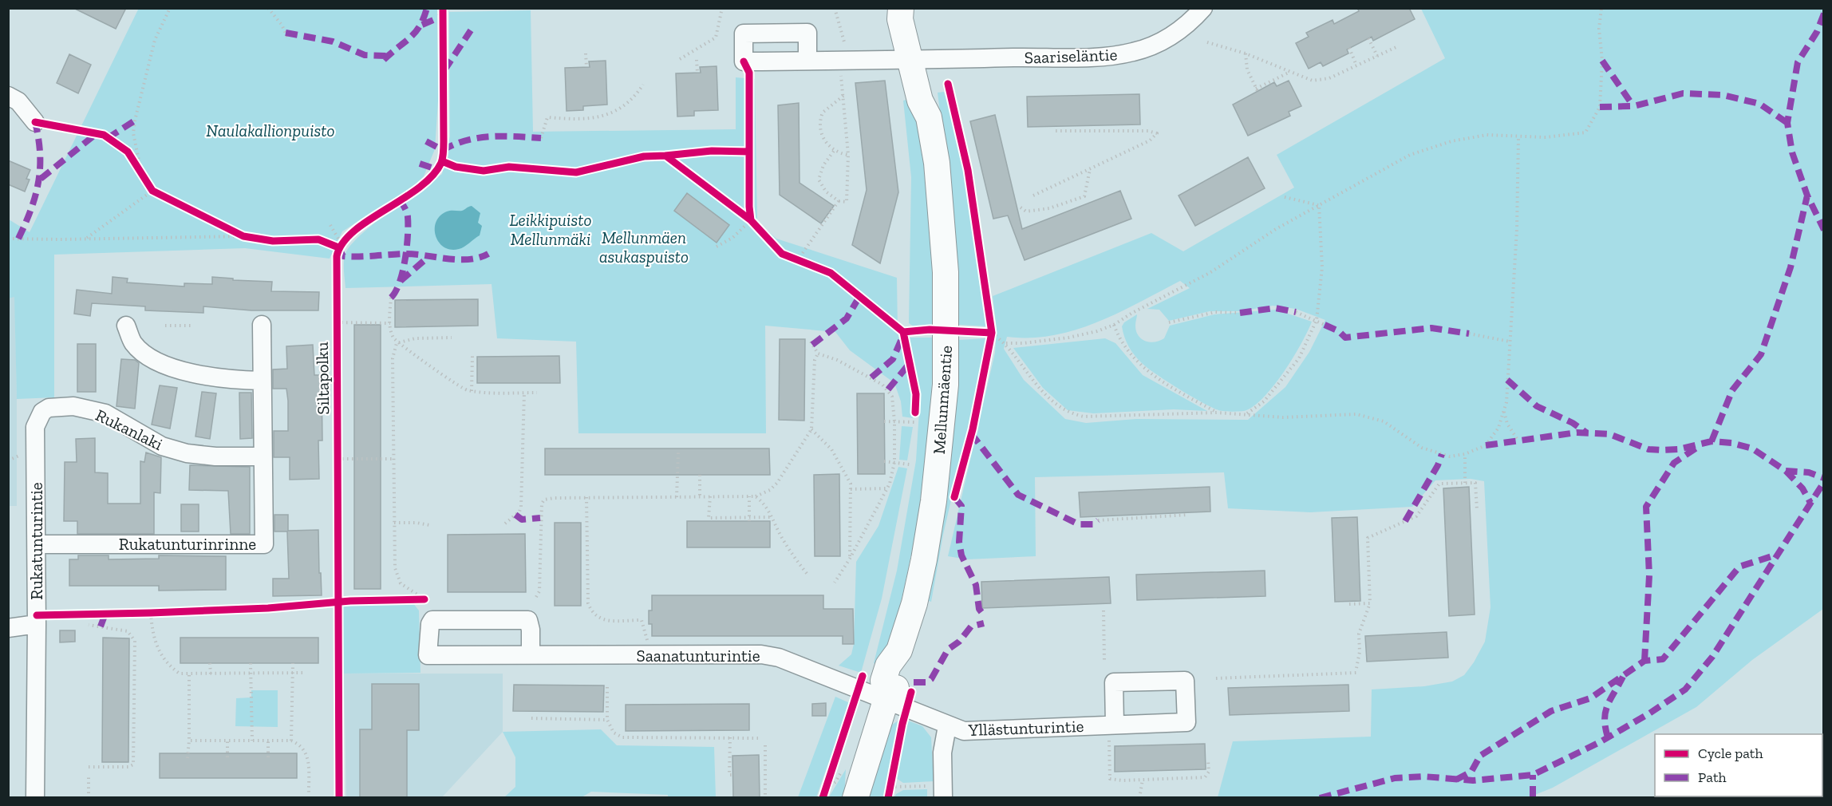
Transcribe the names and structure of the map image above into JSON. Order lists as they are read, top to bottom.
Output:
{
  "streets": {
    "main road": ["Mellunmäentie"],
    "street": [
      "Saariseläntie",
      "Rukanlaki",
      "Rukatunturintie",
      "Rukatunturinrinne",
      "Saanatunturintie",
      "Yllästunturintie"
    ],
    "cycle path": ["Siltapolku"]
  },
  "crossings": [
    ["Saariseläntie", "Mellunmäentie"],
    ["Mellunmäentie", "Saanatunturintie"],
    ["Mellunmäentie", "Yllästunturintie"],
    ["Rukanlaki", "Rukatunturintie"],
    ["Rukanlaki", "Rukatunturinrinne"],
    ["Rukatunturintie", "Rukatunturinrinne"],
    ["Saanatunturintie", "Yllästunturintie"]
  ],
  "parks": ["Naulakallionpuisto", "Leikkipuisto Mellunmäki", "Mellunmäen asukaspuisto"],
  "legend": ["Cycle path", "Path"]
}
